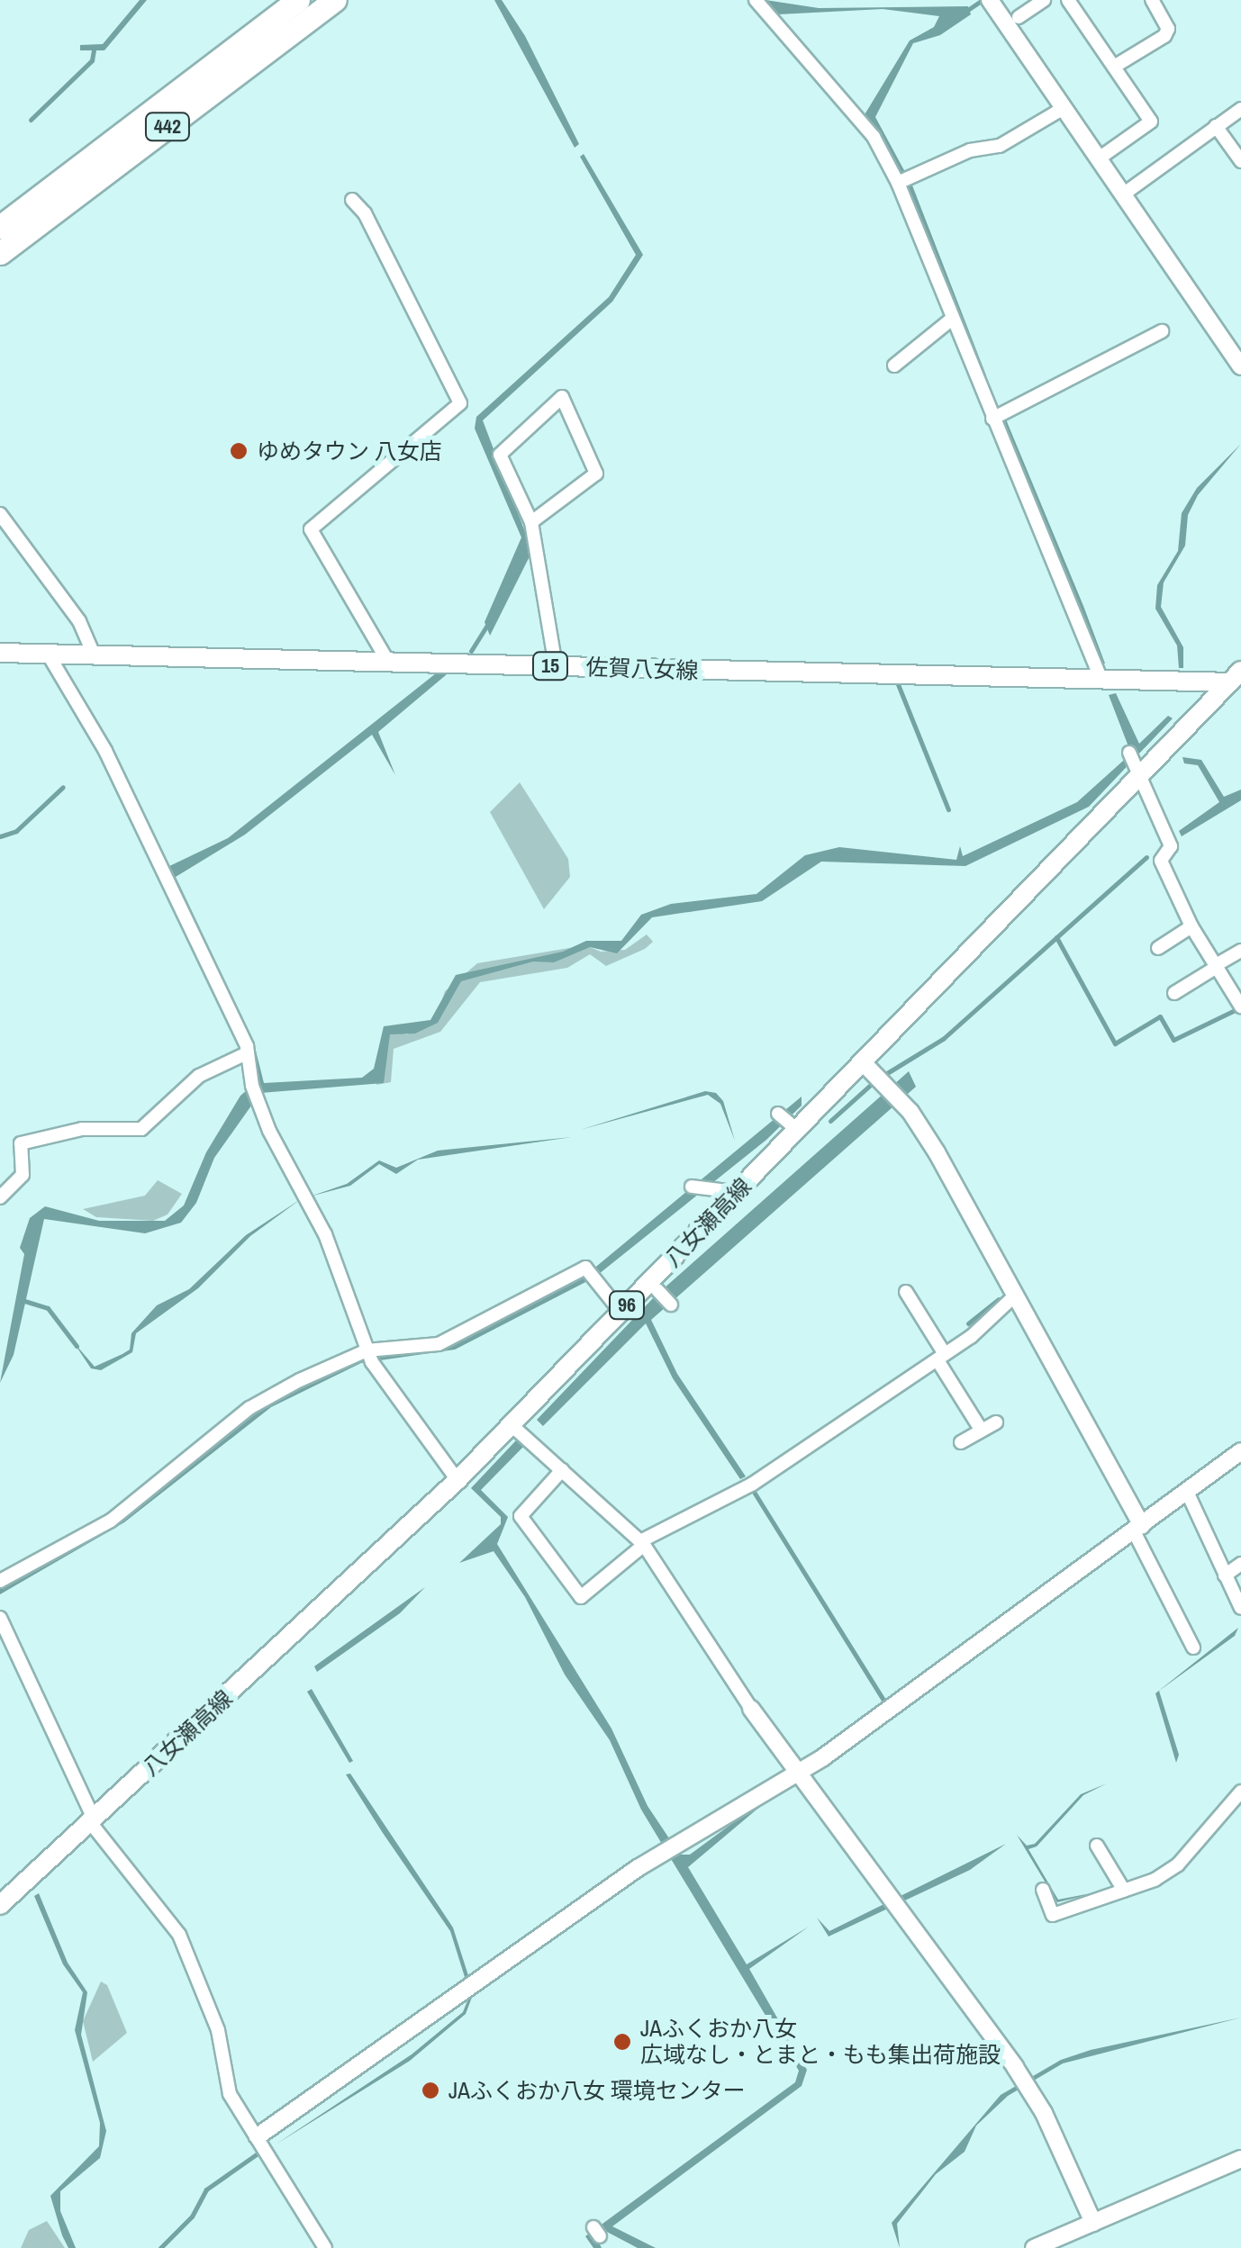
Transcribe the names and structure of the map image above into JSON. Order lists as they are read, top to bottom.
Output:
{
  "streets": {
    "highway": ["442"],
    "main road": [
      "15",
      "佐賀八女線",
      "八女瀬高線",
      "96"
    ]
  },
  "crossings": [
    ["佐賀八女線", "八女瀬高線"]
  ],
  "places": ["ゆめタウン 八女店", "JAふくおか八女 広域なし・とまと・もも集出荷施設", "JAふくおか八女 環境センター"]
}
